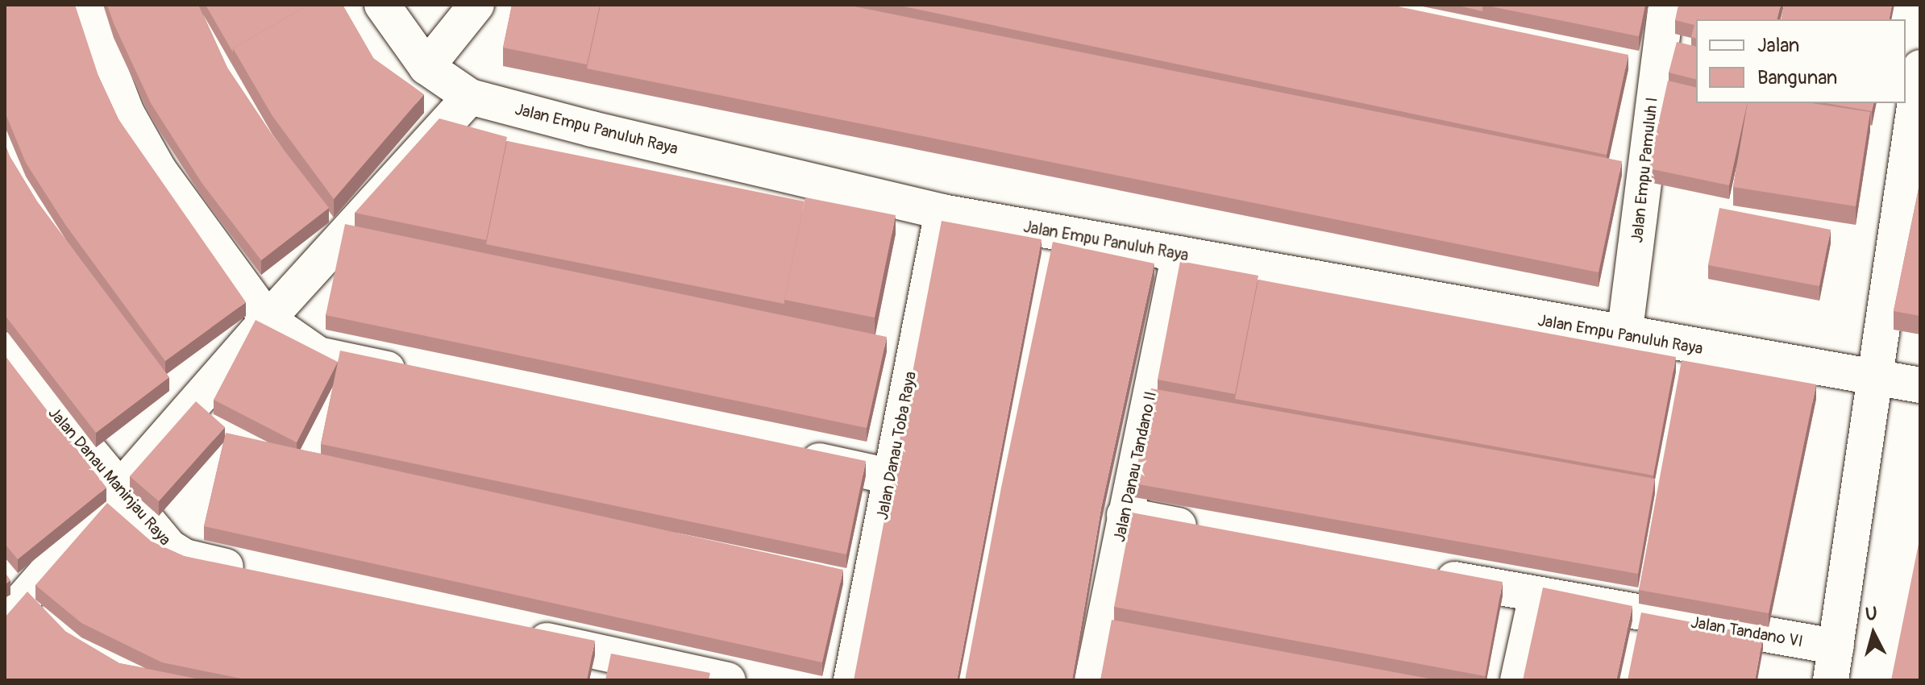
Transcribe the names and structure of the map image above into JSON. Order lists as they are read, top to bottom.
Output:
{
  "streets": {
    "street": [
      "Jalan Empu Panuluh Raya",
      "Jalan Empu Pamuluh I",
      "Jalan Danau Toba Raya",
      "Jalan Danau Tandano II",
      "Jalan Danau Maninjau Raya",
      "Jalan Tandano VI"
    ]
  },
  "crossings": [
    ["Jalan Empu Panuluh Raya", "Jalan Empu Pamuluh I"],
    ["Jalan Empu Panuluh Raya", "Jalan Danau Toba Raya"],
    ["Jalan Empu Panuluh Raya", "Jalan Danau Tandano II"]
  ],
  "legend": ["Jalan", "Bangunan"],
  "north": "top"
}
